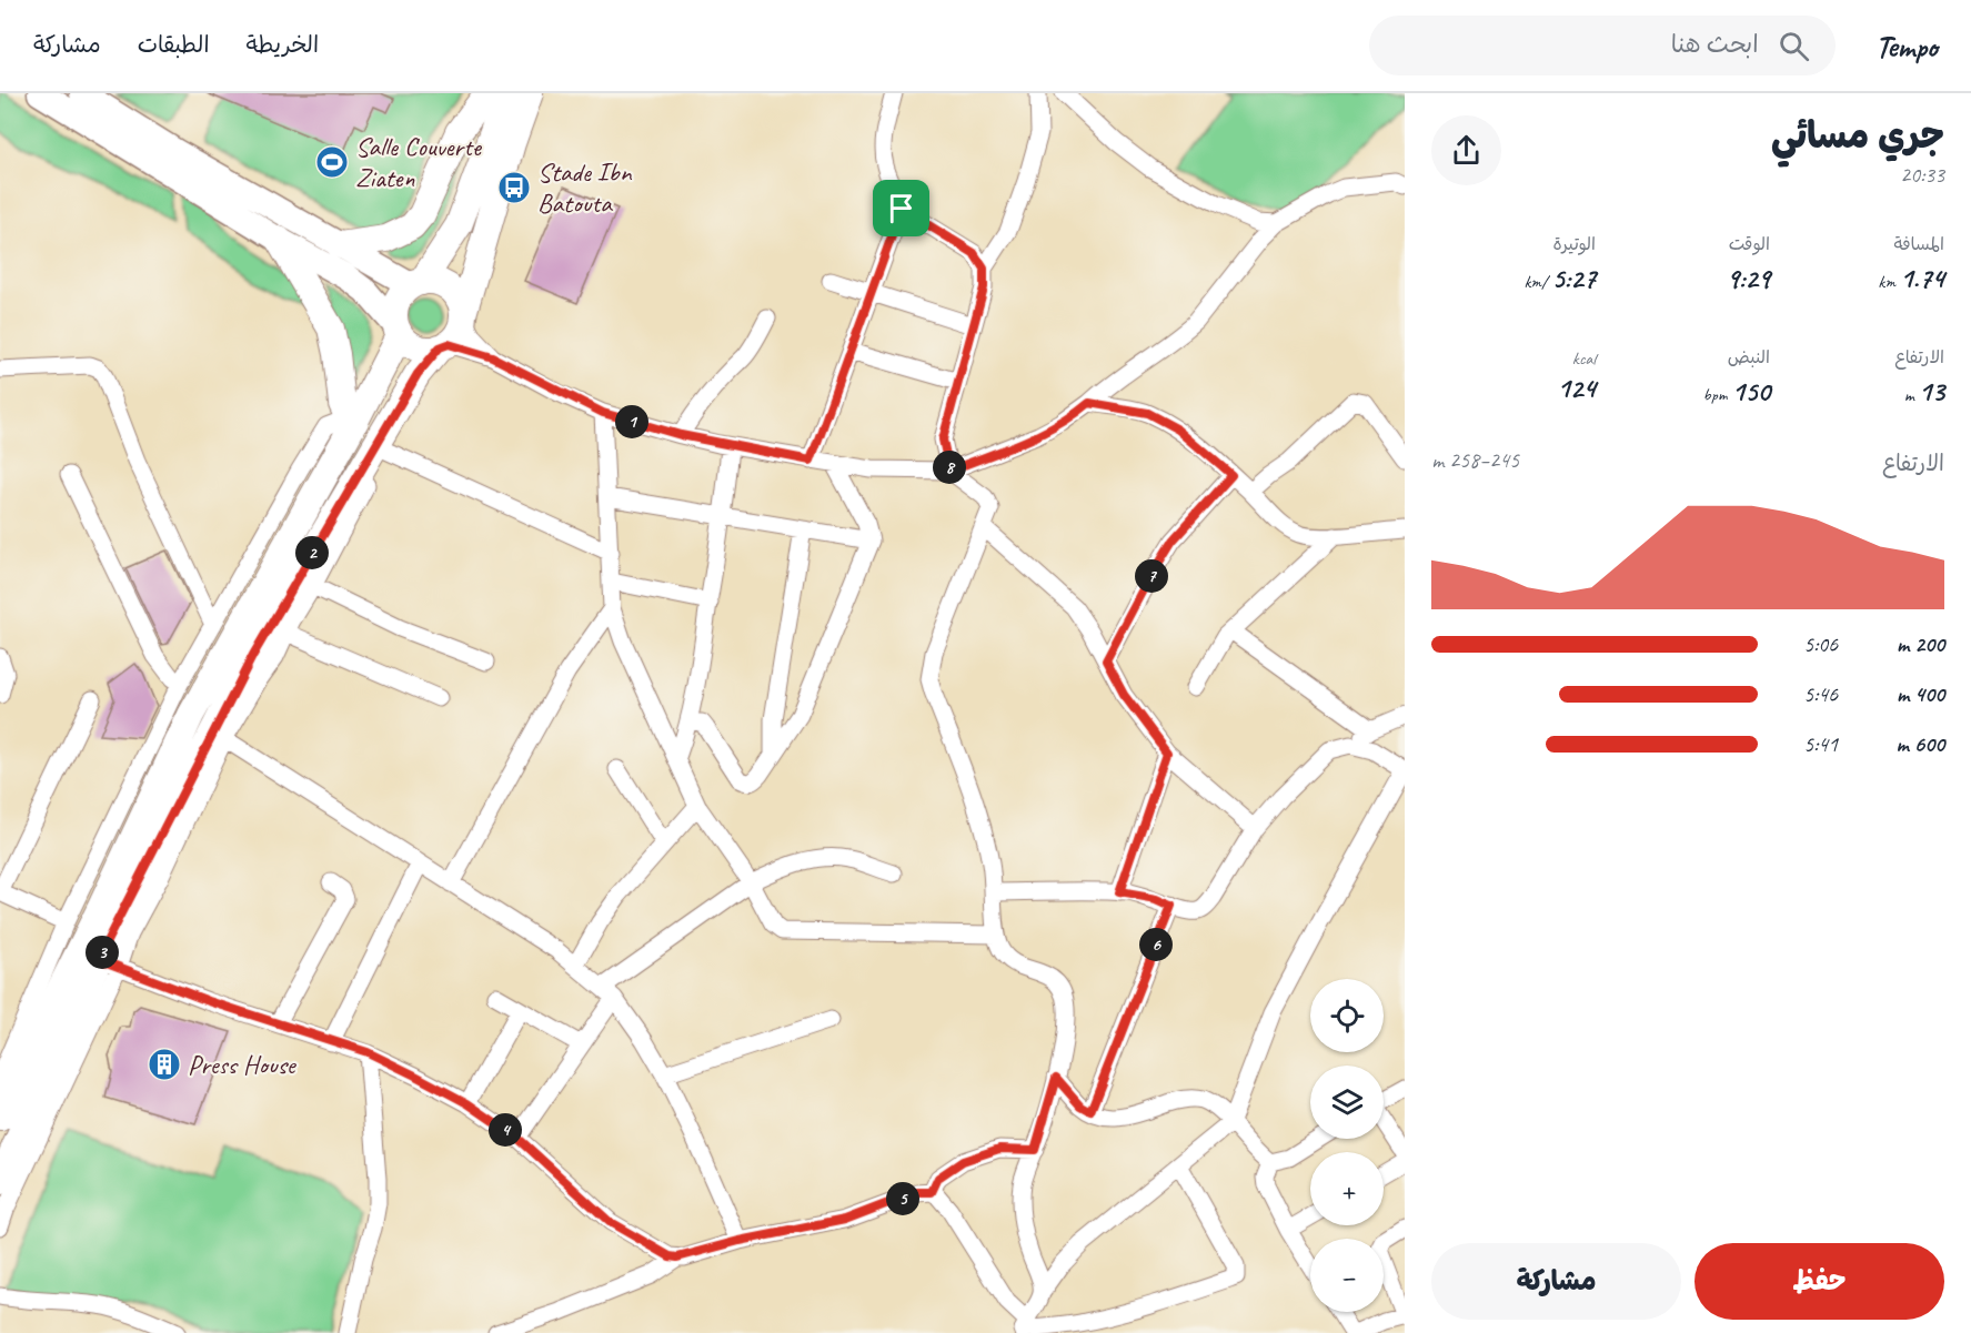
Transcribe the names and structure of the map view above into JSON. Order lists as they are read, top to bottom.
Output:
{
  "places": {
    "sports": ["Salle Couverte Ziaten"],
    "bus stop": ["Stade Ibn Batouta"],
    "building": ["Press House"]
  },
  "page": {
    "header": "Tempo",
    "search": "ابحث هنا",
    "nav": ["الخريطة", "الطبقات", "مشاركة"],
    "heading": ["جري مسائي", "20:33"],
    "stats": [
      ["المسافة", "1.74 km"],
      ["الوقت", "9:29"],
      ["الوتيرة", "5:27 /km"],
      ["الارتفاع", "13 m"],
      ["النبض", "150 bpm"],
      ["kcal", "124"]
    ],
    "pins": [
      "1",
      "8",
      "2",
      "7",
      "6",
      "3",
      "4",
      "5"
    ],
    "chart": ["الارتفاع", "245–258 m"],
    "list": [
      {
        "name": "200 m",
        "note": "5:06"
      },
      {
        "name": "400 m",
        "note": "5:46"
      },
      {
        "name": "600 m",
        "note": "5:41"
      }
    ],
    "map_buttons": ["+", "−"],
    "buttons": ["حفظ", "مشاركة"]
  }
}
